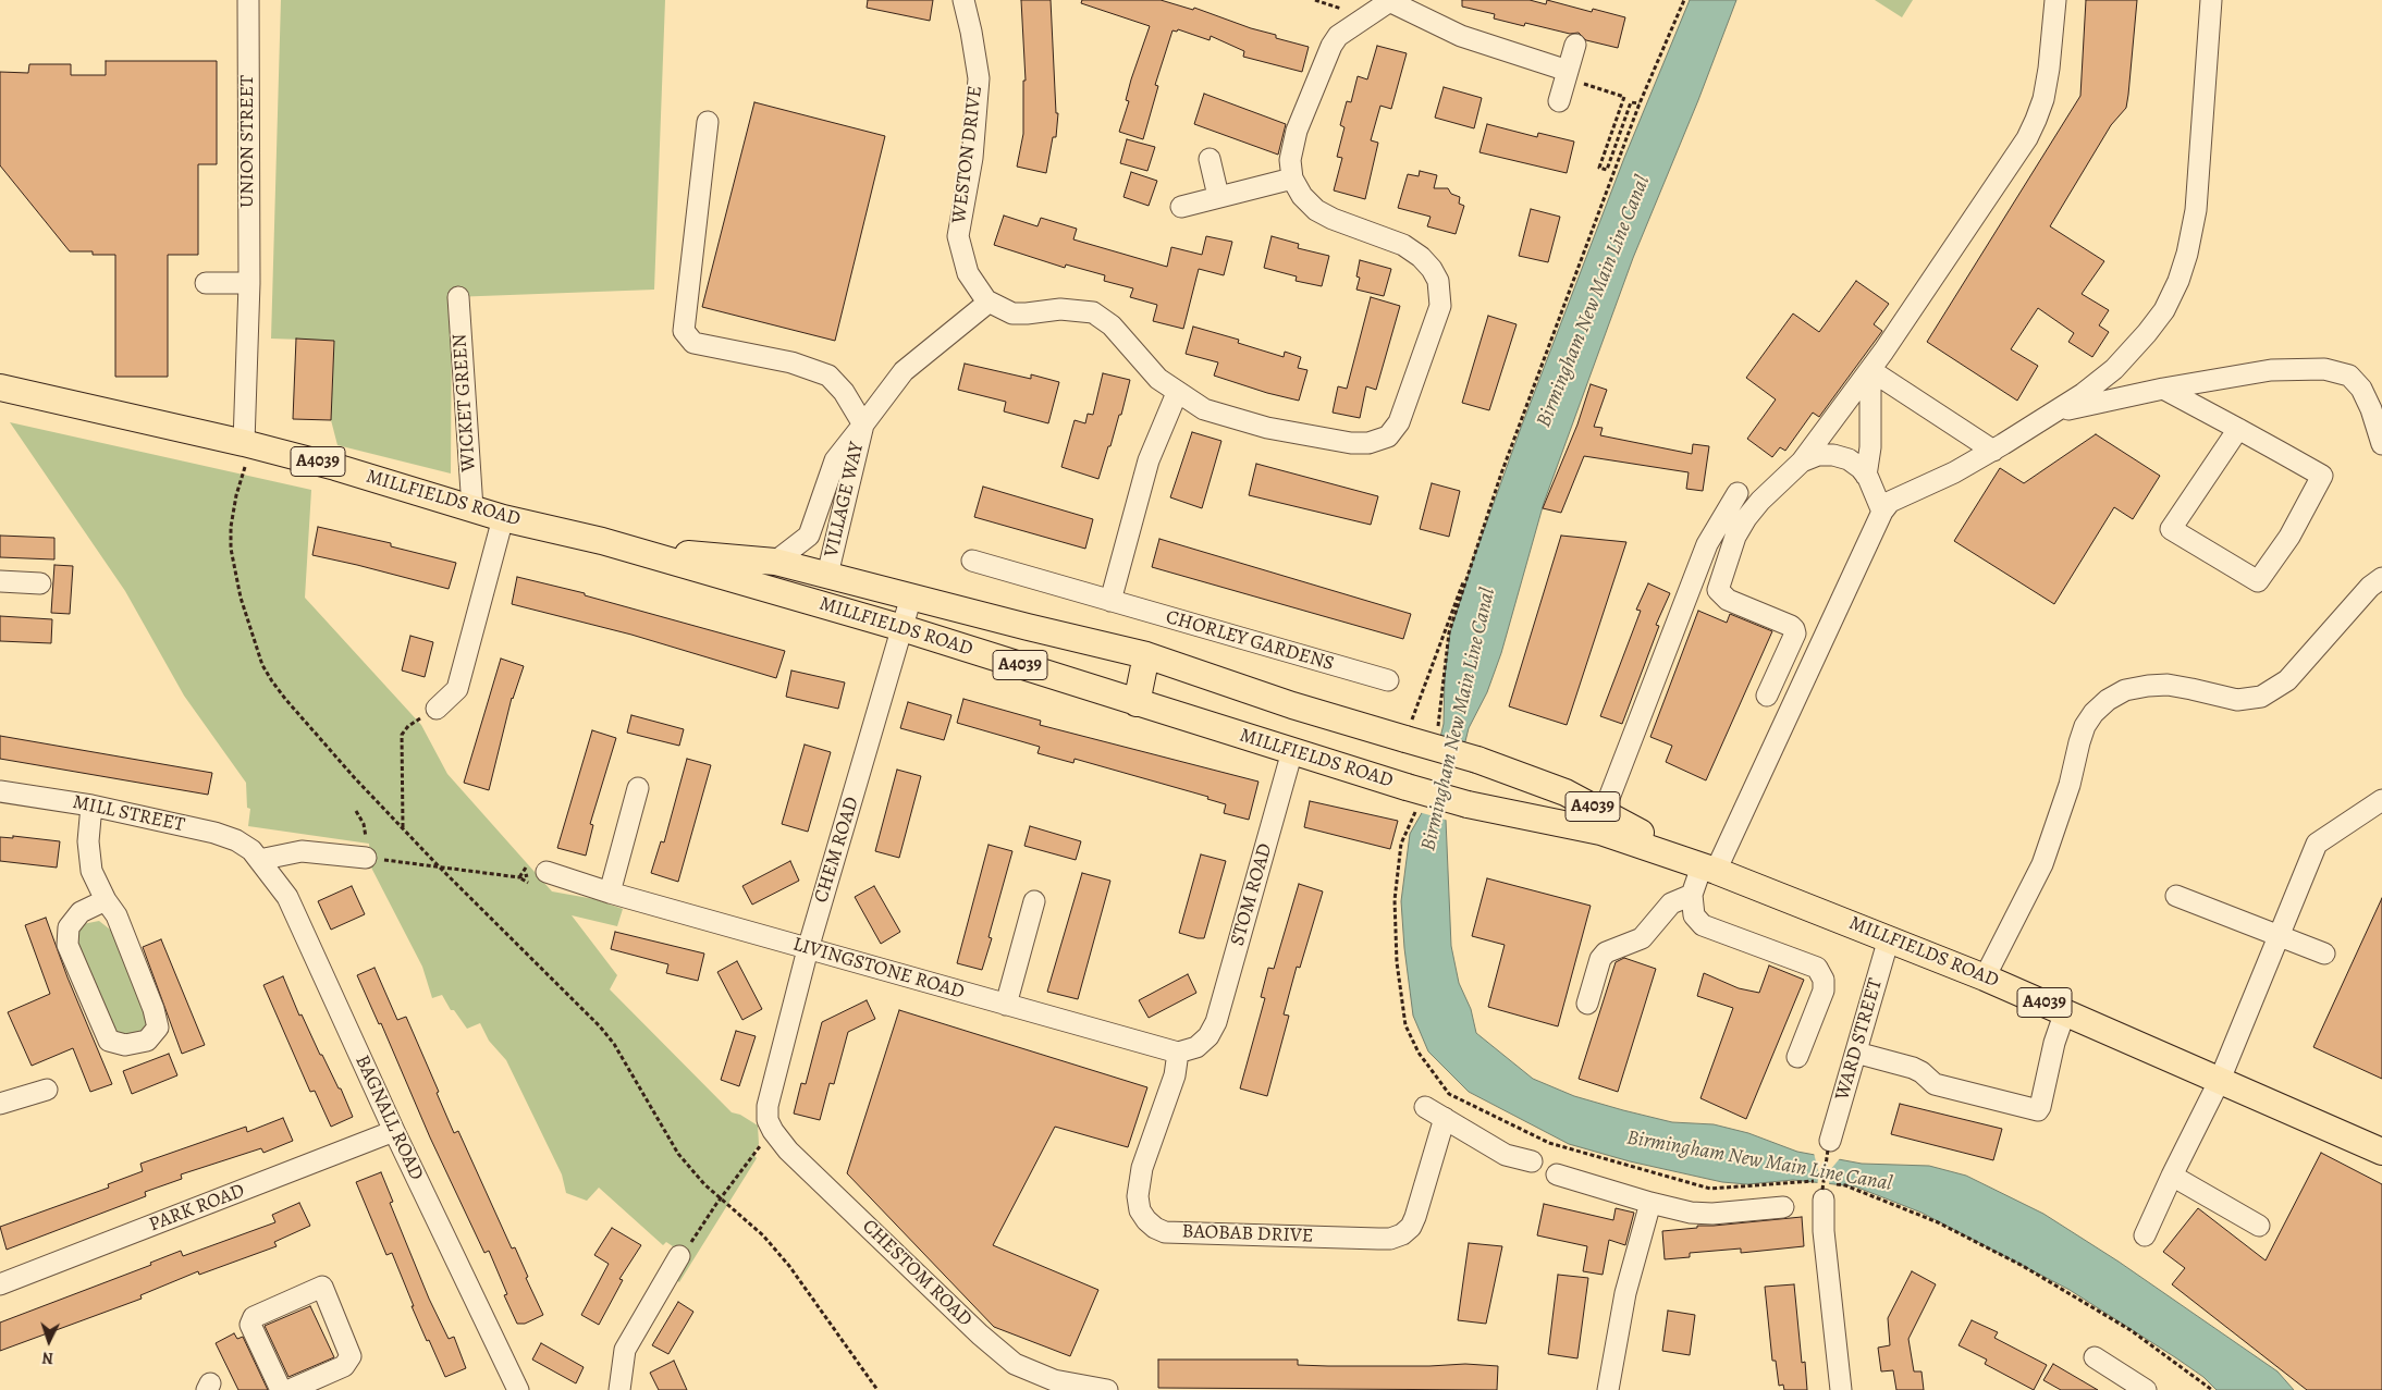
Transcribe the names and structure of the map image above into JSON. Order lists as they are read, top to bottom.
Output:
{
  "streets": {
    "main road": ["A4039", "MILLFIELDS ROAD"],
    "street": [
      "UNION STREET",
      "WESTON DRIVE",
      "WICKET GREEN",
      "VILLAGE WAY",
      "CHORLEY GARDENS",
      "MILL STREET",
      "CHEM ROAD",
      "STOM ROAD",
      "LIVINGSTONE ROAD",
      "WARD STREET",
      "BAGNALL ROAD",
      "PARK ROAD",
      "BAOBAB DRIVE",
      "CHESTOM ROAD"
    ]
  },
  "crossings": [
    ["UNION STREET", "MILLFIELDS ROAD"],
    ["WESTON DRIVE", "VILLAGE WAY"],
    ["WICKET GREEN", "MILLFIELDS ROAD"],
    ["MILLFIELDS ROAD", "VILLAGE WAY"],
    ["MILLFIELDS ROAD", "CHEM ROAD"],
    ["MILLFIELDS ROAD", "STOM ROAD"],
    ["MILLFIELDS ROAD", "WARD STREET"],
    ["MILL STREET", "BAGNALL ROAD"],
    ["CHEM ROAD", "LIVINGSTONE ROAD"],
    ["CHEM ROAD", "CHESTOM ROAD"],
    ["STOM ROAD", "LIVINGSTONE ROAD"],
    ["STOM ROAD", "BAOBAB DRIVE"],
    ["LIVINGSTONE ROAD", "BAOBAB DRIVE"],
    ["BAGNALL ROAD", "PARK ROAD"]
  ],
  "water": ["Birmingham New Main Line Canal"],
  "north": "bottom"
}
